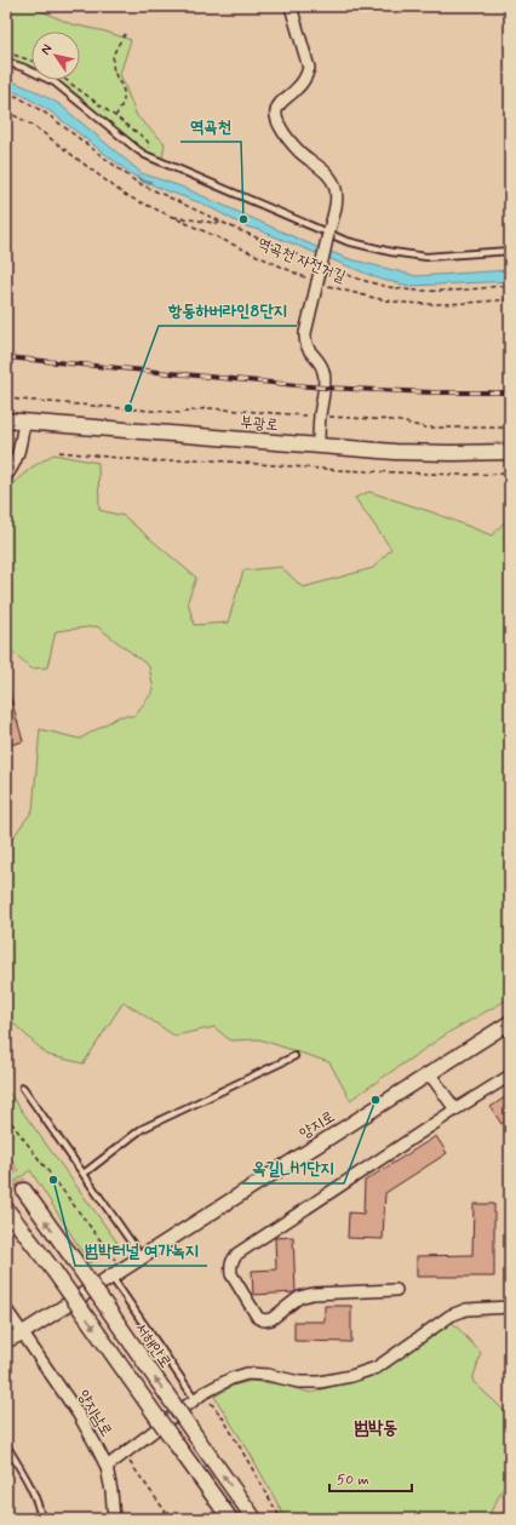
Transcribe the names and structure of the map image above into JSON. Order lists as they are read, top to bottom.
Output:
{
  "streets": {
    "main road": ["부광로", "서해안로"],
    "street": ["양지로", "양지남로"],
    "path": ["역곡천 자전거길"]
  },
  "crossings": [
    ["양지로", "양지남로"]
  ],
  "districts": ["범박동"],
  "places": [
    "역곡천",
    "항동하버라인8단지",
    "옥길LH1단지",
    "범박터널 여가녹지"
  ],
  "scale_bar": "50 m",
  "north": "top left"
}
